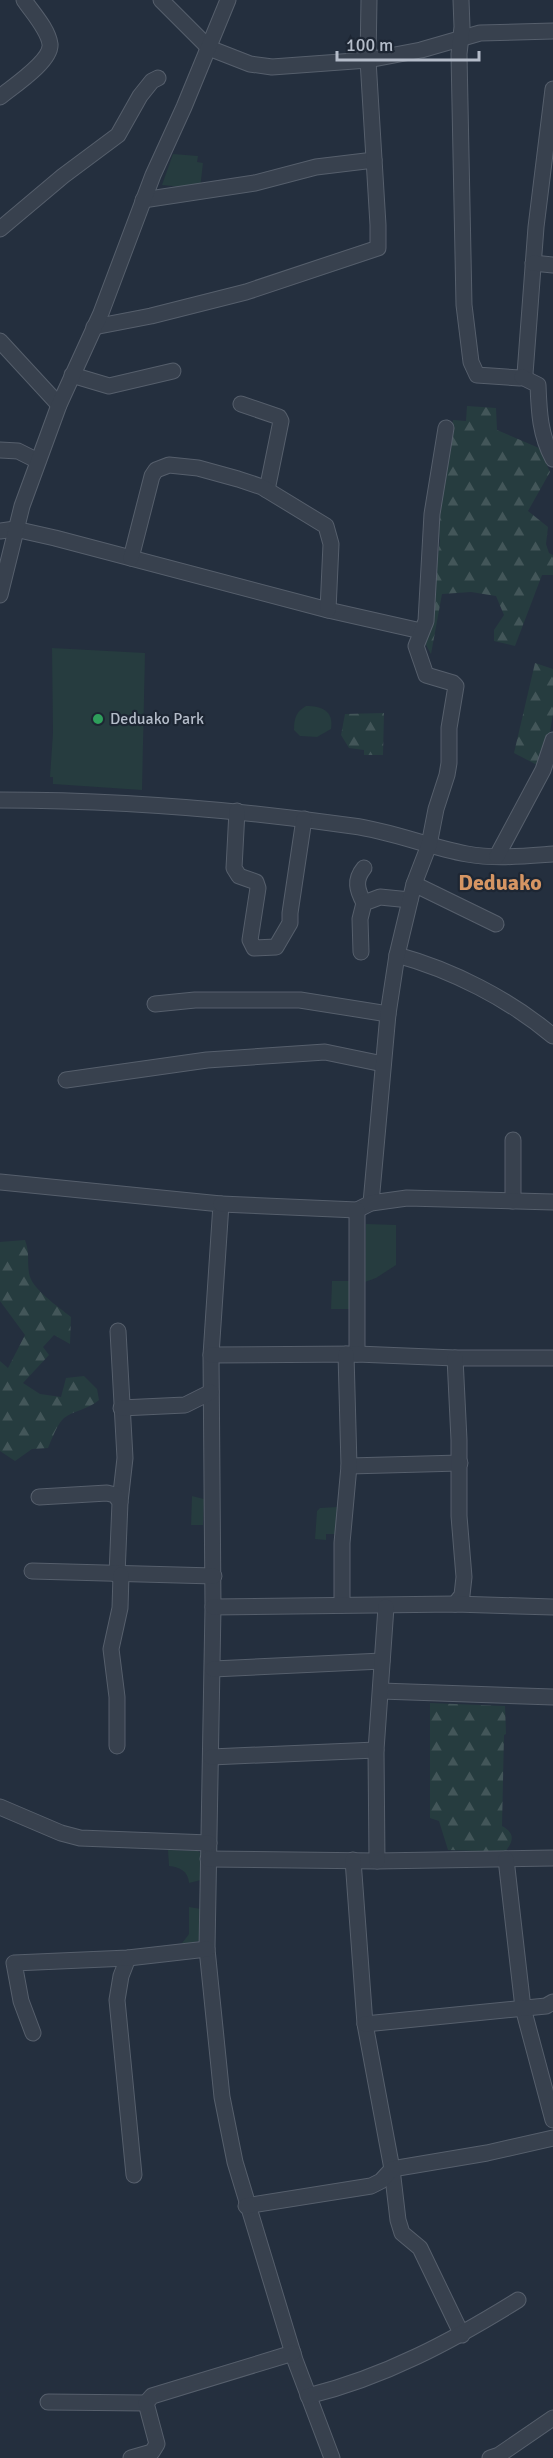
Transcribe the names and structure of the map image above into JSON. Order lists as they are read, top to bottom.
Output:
{
  "districts": ["Deduako"],
  "places": ["Deduako Park"],
  "scale_bar": "100 m"
}
